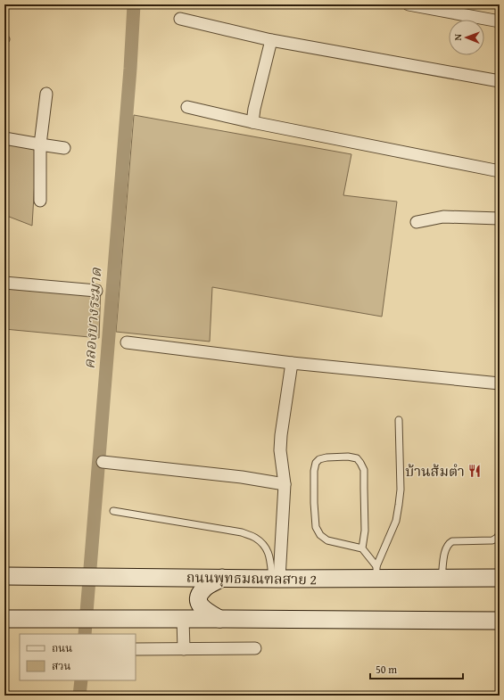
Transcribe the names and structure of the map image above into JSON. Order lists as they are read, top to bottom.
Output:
{
  "streets": {
    "main road": ["ถนนพุทธมณฑลสาย 2"]
  },
  "water": ["คลองบางระมาด"],
  "places": {
    "restaurant": ["บ้านส้มตำ"]
  },
  "legend": ["ถนน", "สวน"],
  "scale_bar": "50 m",
  "north": "left"
}
